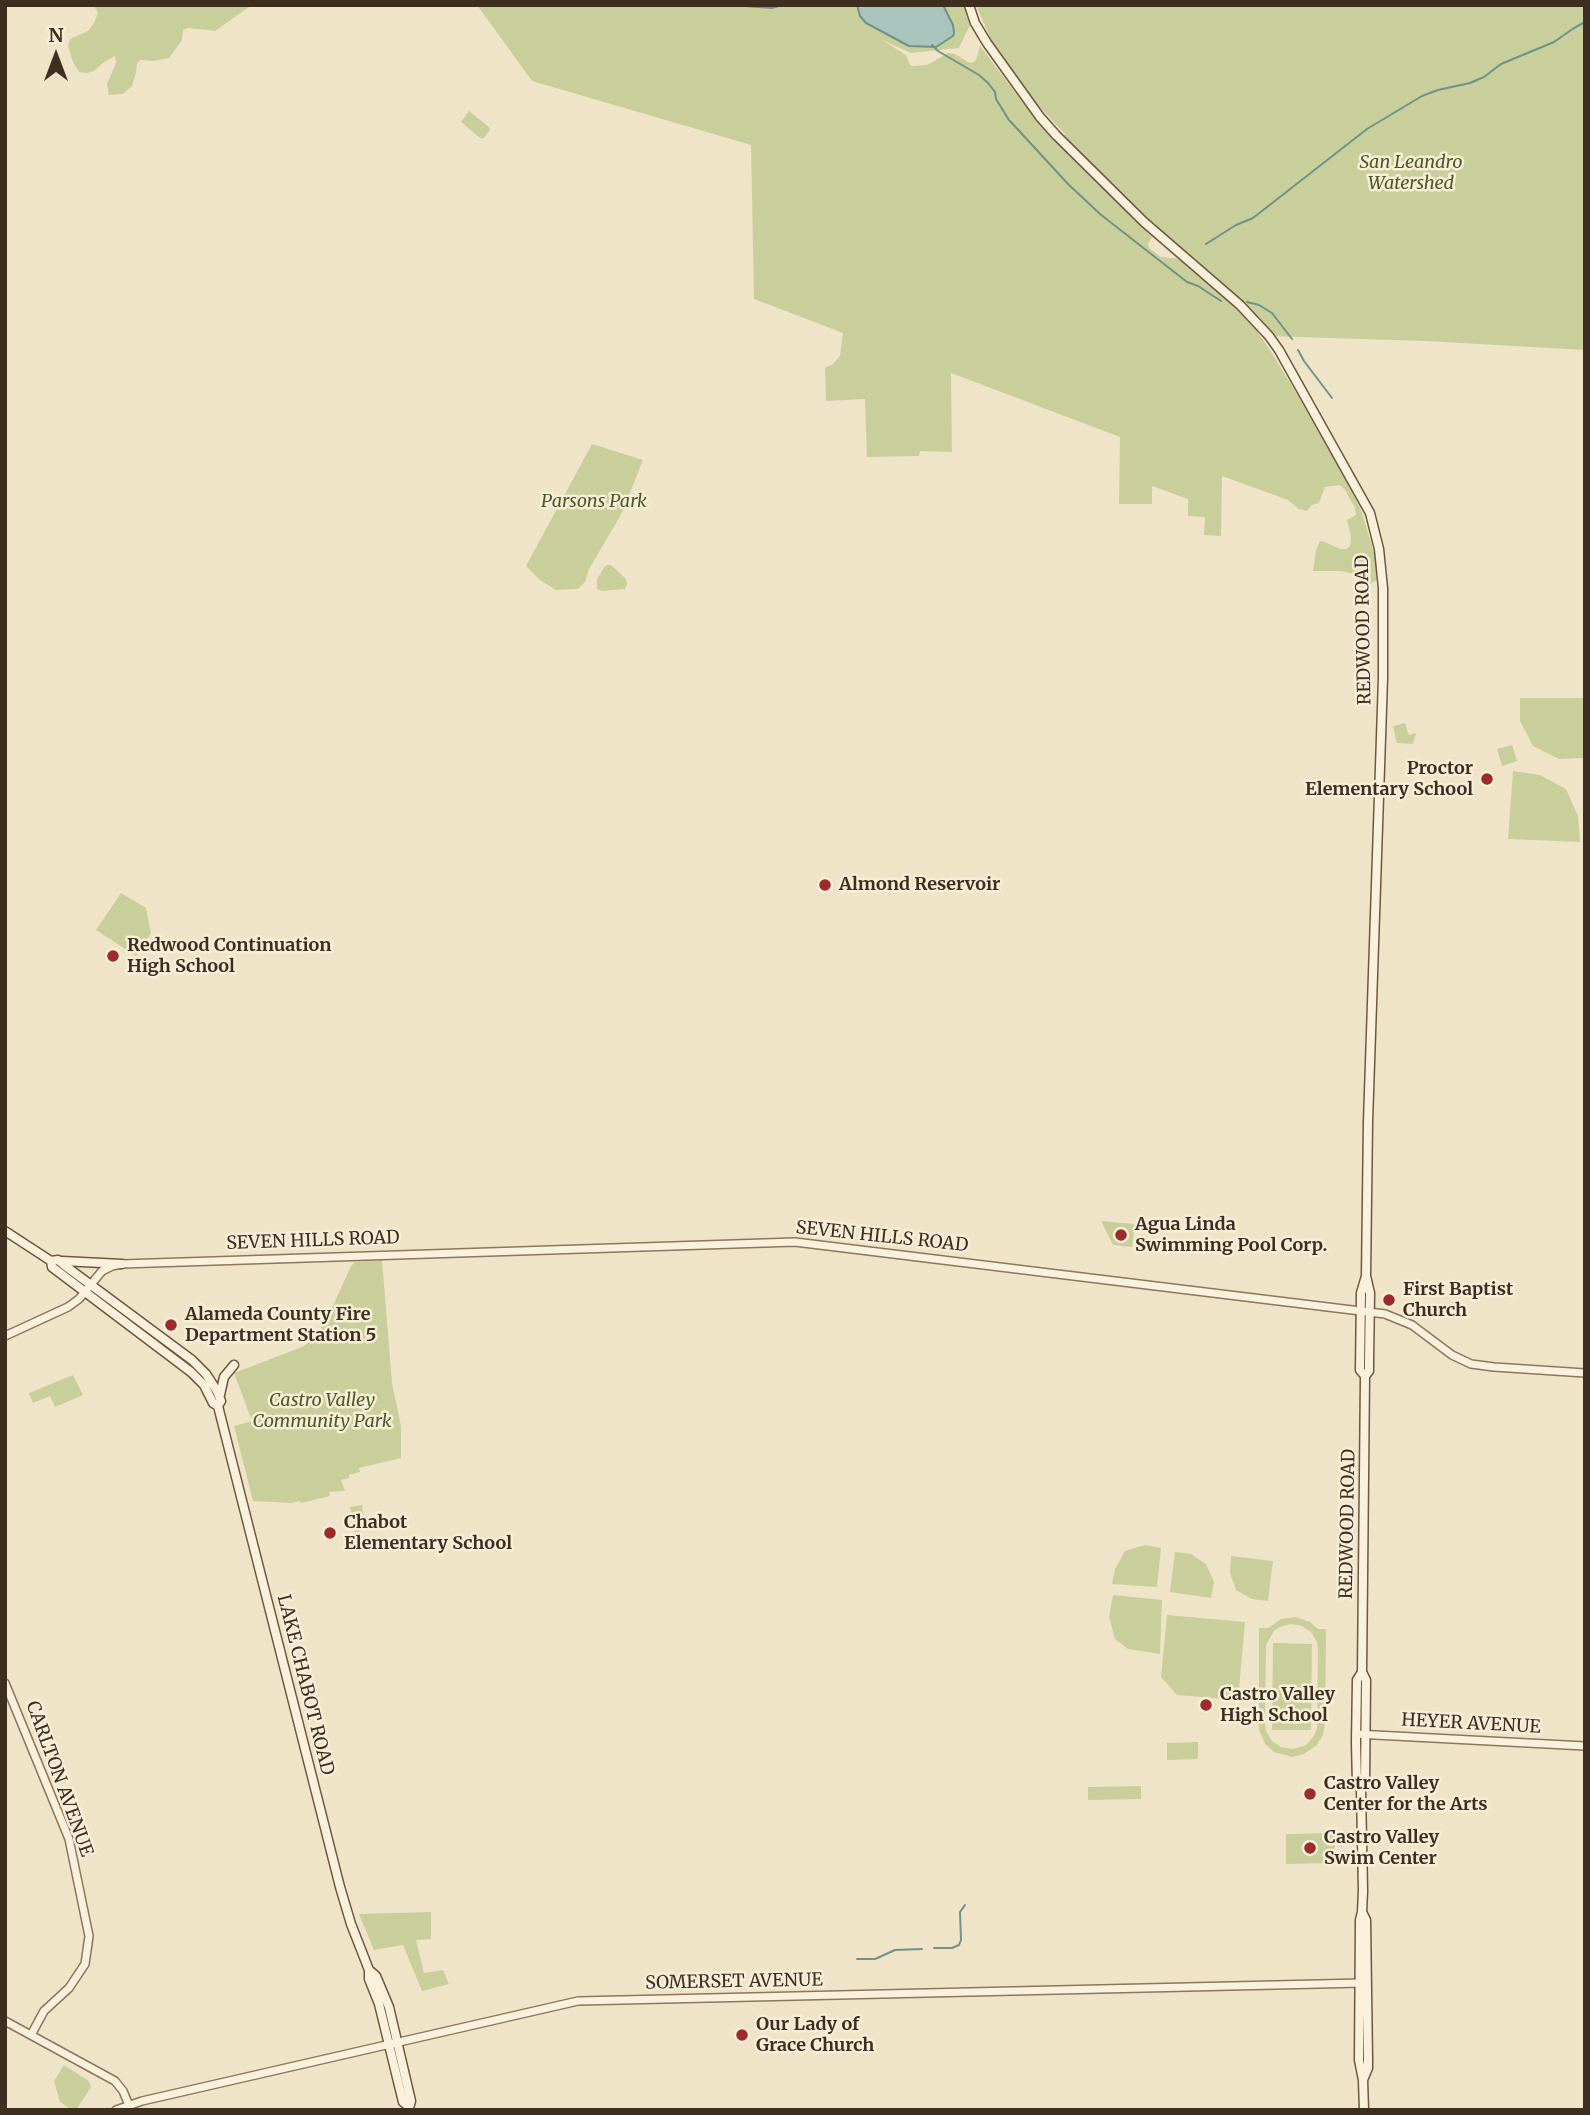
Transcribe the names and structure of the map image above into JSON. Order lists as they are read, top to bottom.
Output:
{
  "streets": {
    "main road": ["REDWOOD ROAD", "LAKE CHABOT ROAD"],
    "street": [
      "SEVEN HILLS ROAD",
      "HEYER AVENUE",
      "CARLTON AVENUE",
      "SOMERSET AVENUE"
    ]
  },
  "crossings": [
    ["REDWOOD ROAD", "SEVEN HILLS ROAD"],
    ["REDWOOD ROAD", "HEYER AVENUE"],
    ["REDWOOD ROAD", "SOMERSET AVENUE"],
    ["SEVEN HILLS ROAD", "LAKE CHABOT ROAD"],
    ["LAKE CHABOT ROAD", "SOMERSET AVENUE"]
  ],
  "parks": ["San Leandro Watershed", "Parsons Park", "Castro Valley Community Park"],
  "places": [
    "Proctor Elementary School",
    "Almond Reservoir",
    "Redwood Continuation High School",
    "Agua Linda Swimming Pool Corp.",
    "First Baptist Church",
    "Alameda County Fire Department Station 5",
    "Chabot Elementary School",
    "Castro Valley High School",
    "Castro Valley Center for the Arts",
    "Castro Valley Swim Center",
    "Our Lady of Grace Church"
  ],
  "north": "top"
}
